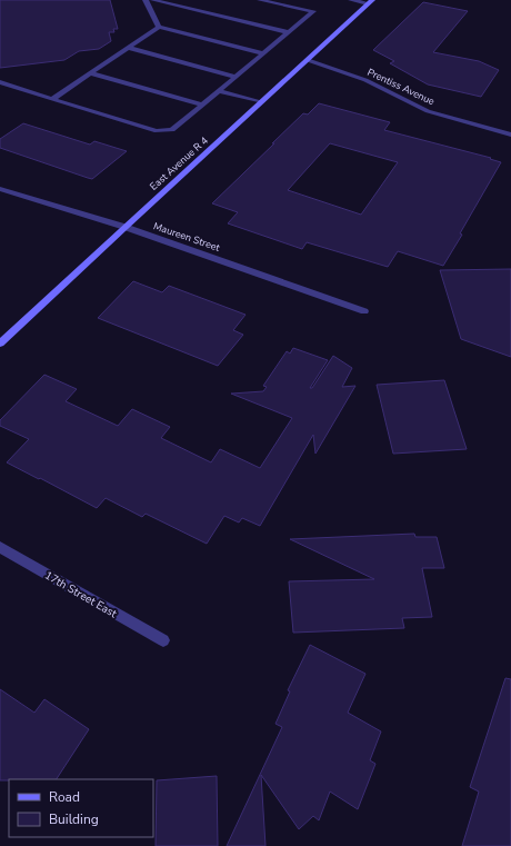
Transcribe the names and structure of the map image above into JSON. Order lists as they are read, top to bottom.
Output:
{
  "streets": {
    "street": [
      "Prentiss Avenue",
      "East Avenue R 4",
      "Maureen Street",
      "17th Street East"
    ]
  },
  "crossings": [
    ["Prentiss Avenue", "East Avenue R 4"],
    ["East Avenue R 4", "Maureen Street"]
  ],
  "legend": ["Road", "Building"]
}
